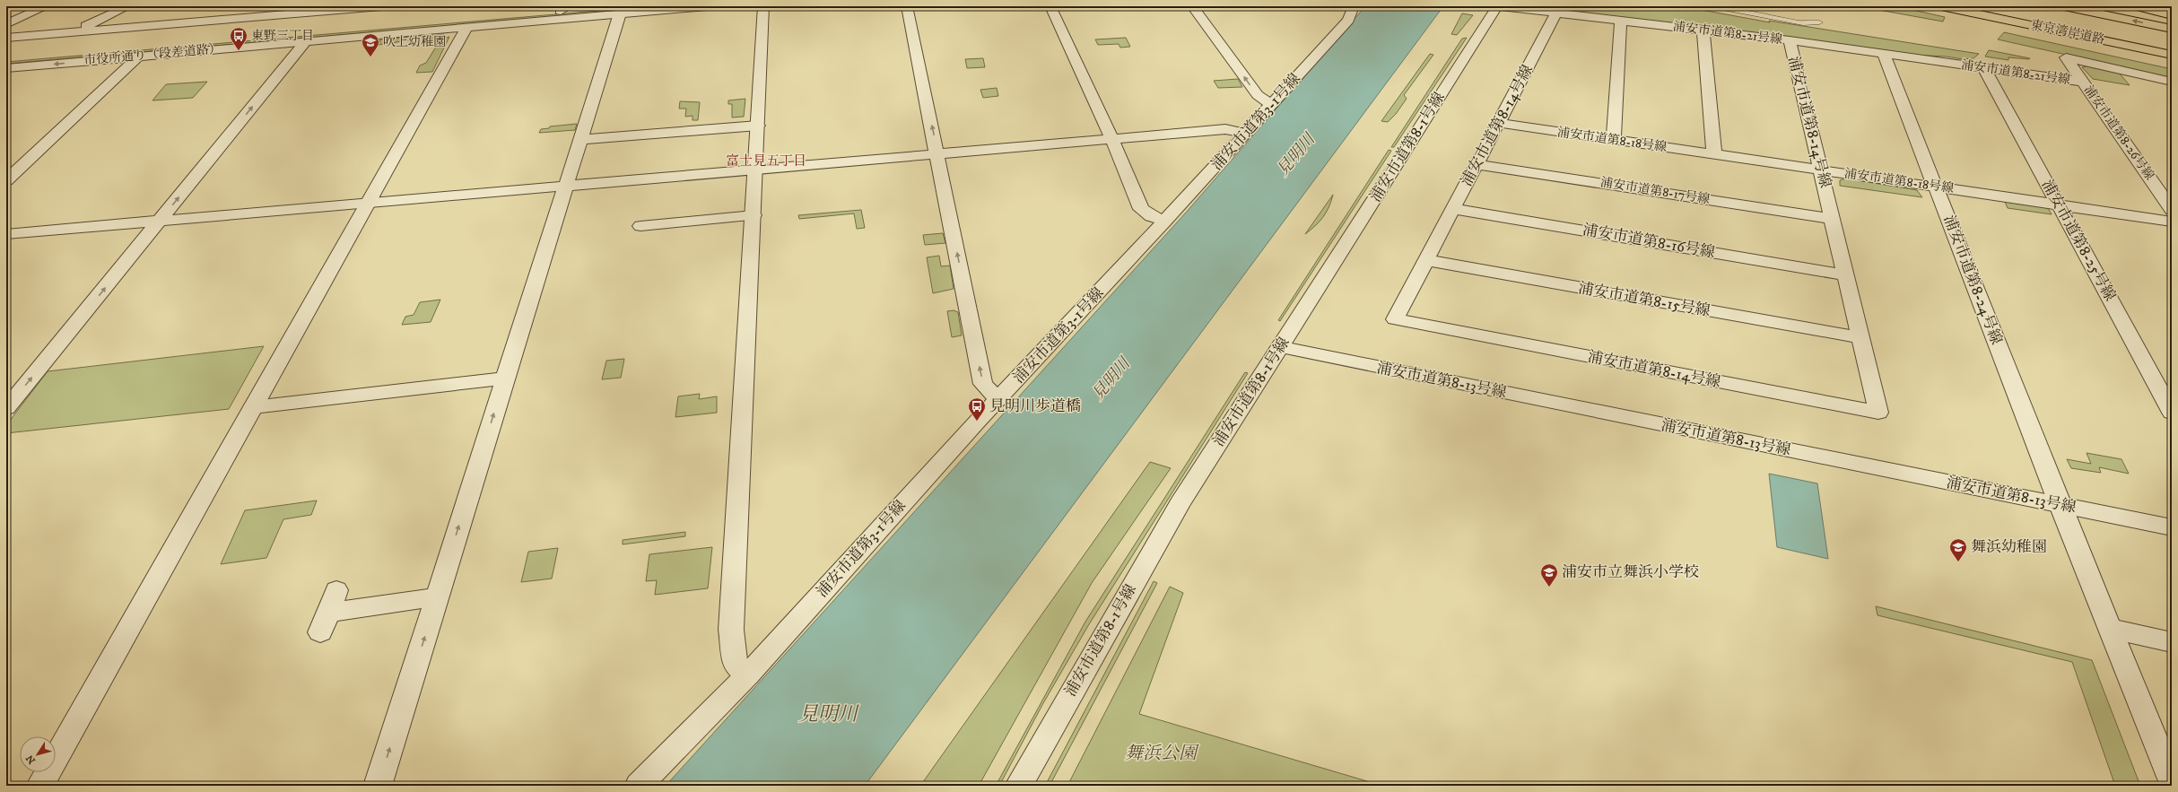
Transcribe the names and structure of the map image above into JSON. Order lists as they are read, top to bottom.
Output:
{
  "streets": {
    "highway": ["東京湾岸道路"],
    "street": [
      "浦安市道第8-21号線",
      "市役所通り（段差道路）",
      "浦安市道第3-1号線",
      "浦安市道第8-14号線",
      "浦安市道第8-26号線",
      "浦安市道第8-18号線",
      "浦安市道第8-1号線",
      "浦安市道第8-17号線",
      "浦安市道第8-25号線",
      "浦安市道第8-16号線",
      "浦安市道第8-24号線",
      "浦安市道第8-15号線",
      "浦安市道第8-13号線"
    ]
  },
  "crossings": [
    ["浦安市道第8-21号線", "浦安市道第8-14号線"],
    ["浦安市道第8-21号線", "浦安市道第8-26号線"],
    ["浦安市道第8-21号線", "浦安市道第8-1号線"],
    ["浦安市道第8-21号線", "浦安市道第8-25号線"],
    ["浦安市道第8-21号線", "浦安市道第8-24号線"],
    ["浦安市道第8-14号線", "浦安市道第8-18号線"],
    ["浦安市道第8-14号線", "浦安市道第8-17号線"],
    ["浦安市道第8-14号線", "浦安市道第8-16号線"],
    ["浦安市道第8-14号線", "浦安市道第8-15号線"],
    ["浦安市道第8-18号線", "浦安市道第8-25号線"],
    ["浦安市道第8-18号線", "浦安市道第8-24号線"],
    ["浦安市道第8-1号線", "浦安市道第8-13号線"],
    ["浦安市道第8-24号線", "浦安市道第8-13号線"]
  ],
  "districts": ["富士見五丁目"],
  "water": ["見明川"],
  "parks": ["舞浜公園"],
  "places": {
    "bus stop": ["東野三丁目", "見明川歩道橋"],
    "school or university": ["吹上幼稚園", "舞浜幼稚園", "浦安市立舞浜小学校"]
  },
  "north": "bottom left"
}
